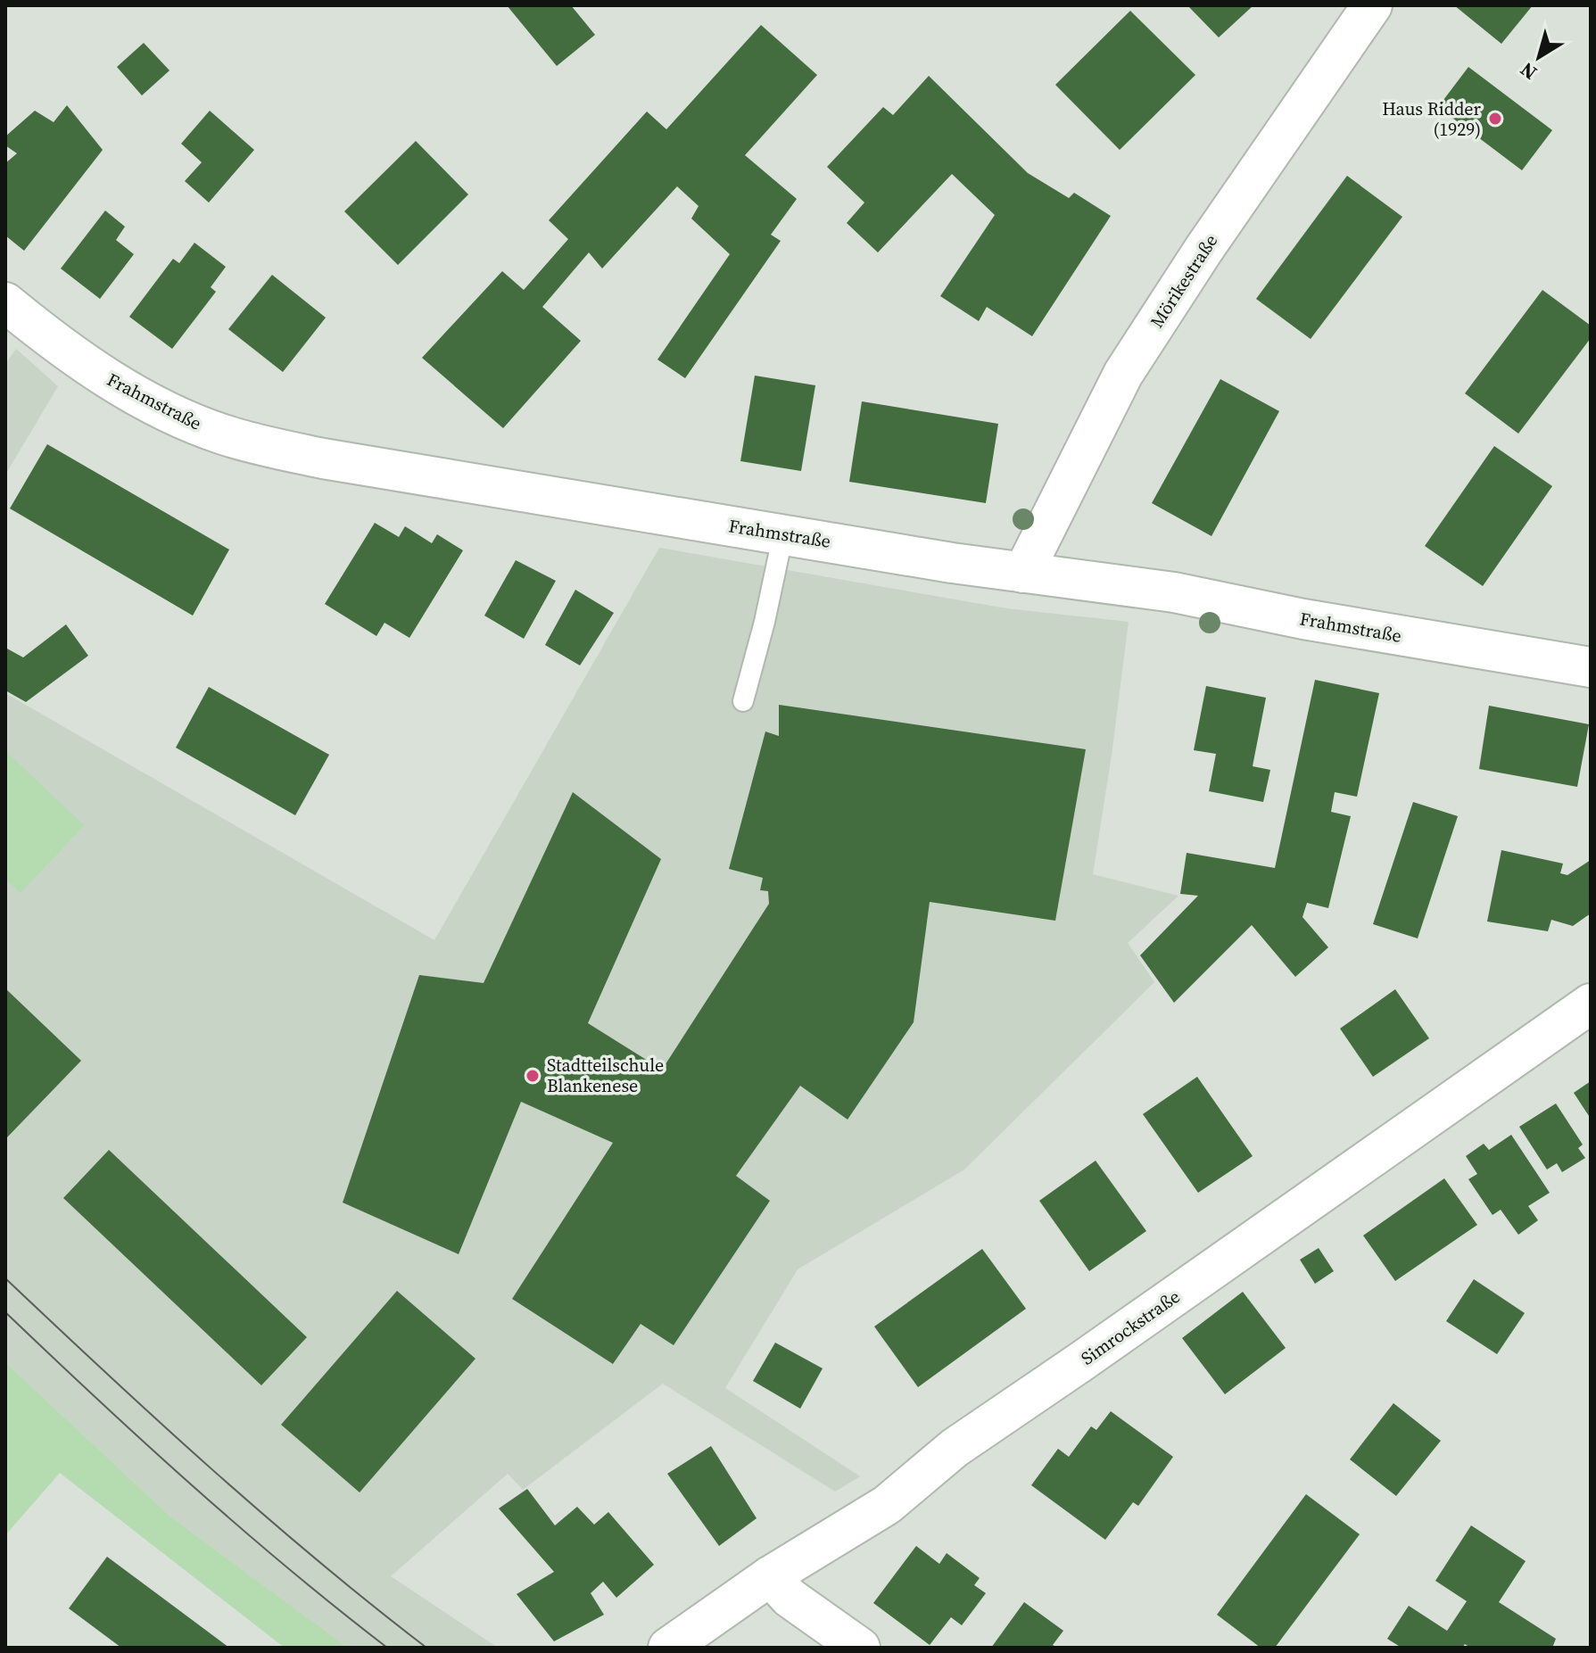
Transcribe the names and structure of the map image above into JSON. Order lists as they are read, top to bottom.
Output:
{
  "streets": {
    "street": ["Mörikestraße", "Frahmstraße", "Simrockstraße"]
  },
  "crossings": [
    ["Mörikestraße", "Frahmstraße"]
  ],
  "places": ["Haus Ridder (1929)", "Stadtteilschule Blankenese"],
  "north": "bottom left"
}
